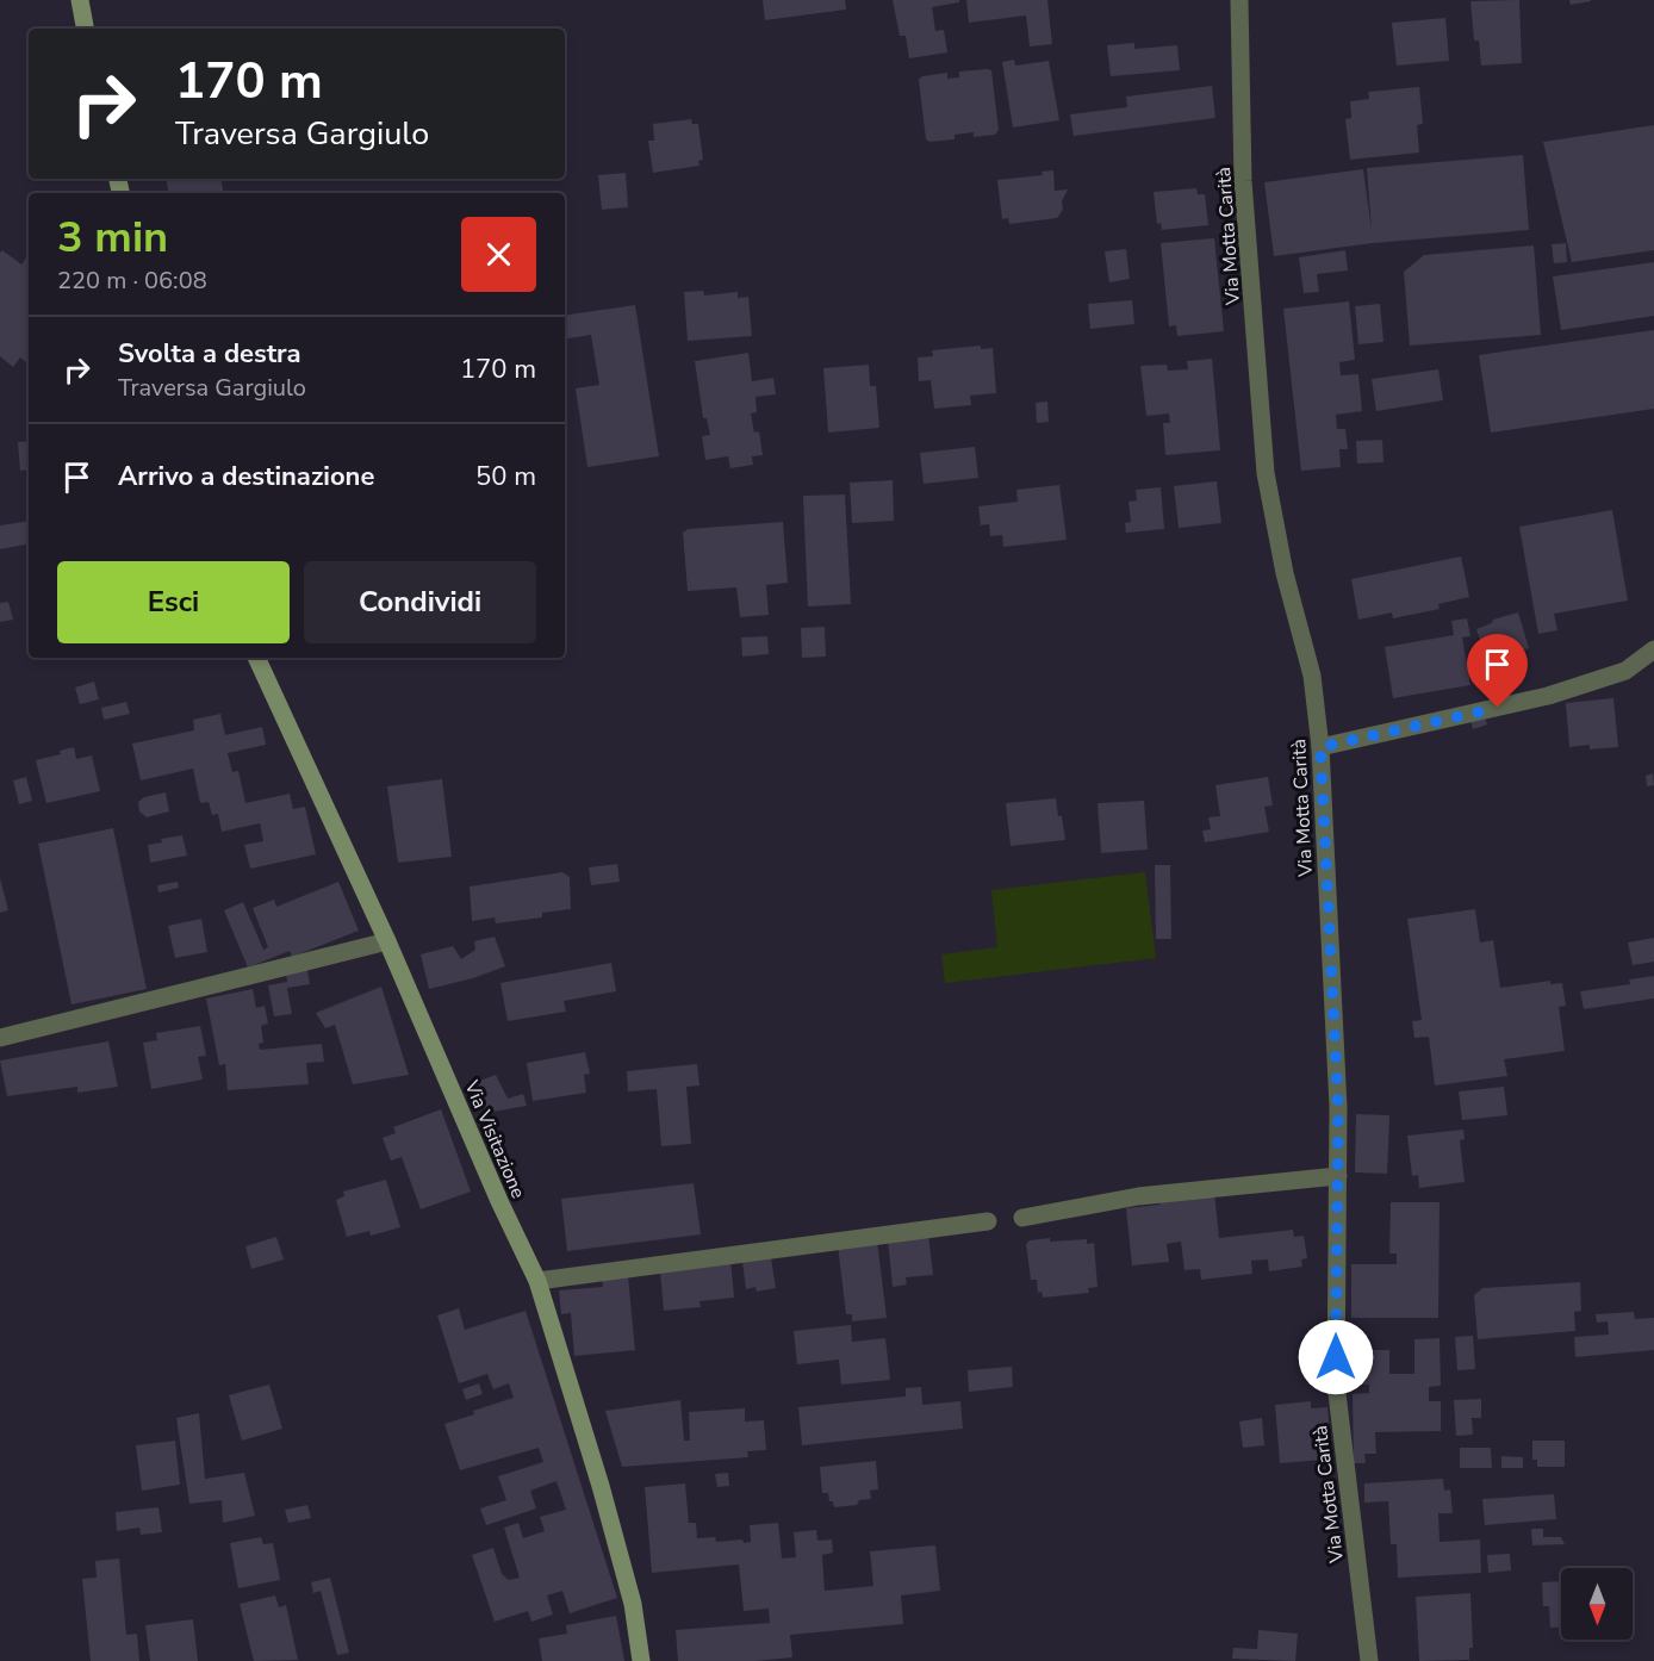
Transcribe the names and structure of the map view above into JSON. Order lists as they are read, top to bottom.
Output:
{
  "streets": {
    "street": ["Via Motta Carità", "Via Visitazione"]
  },
  "north": "bottom",
  "page": {
    "turn": ["170 m", "Traversa Gargiulo"],
    "heading": ["3 min", "220 m · 06:08"],
    "list": [
      {
        "name": "Svolta a destra",
        "note": "Traversa Gargiulo",
        "value": "170 m"
      },
      {
        "name": "Arrivo a destinazione",
        "value": "50 m"
      }
    ],
    "buttons": ["Esci", "Condividi"]
  }
}
